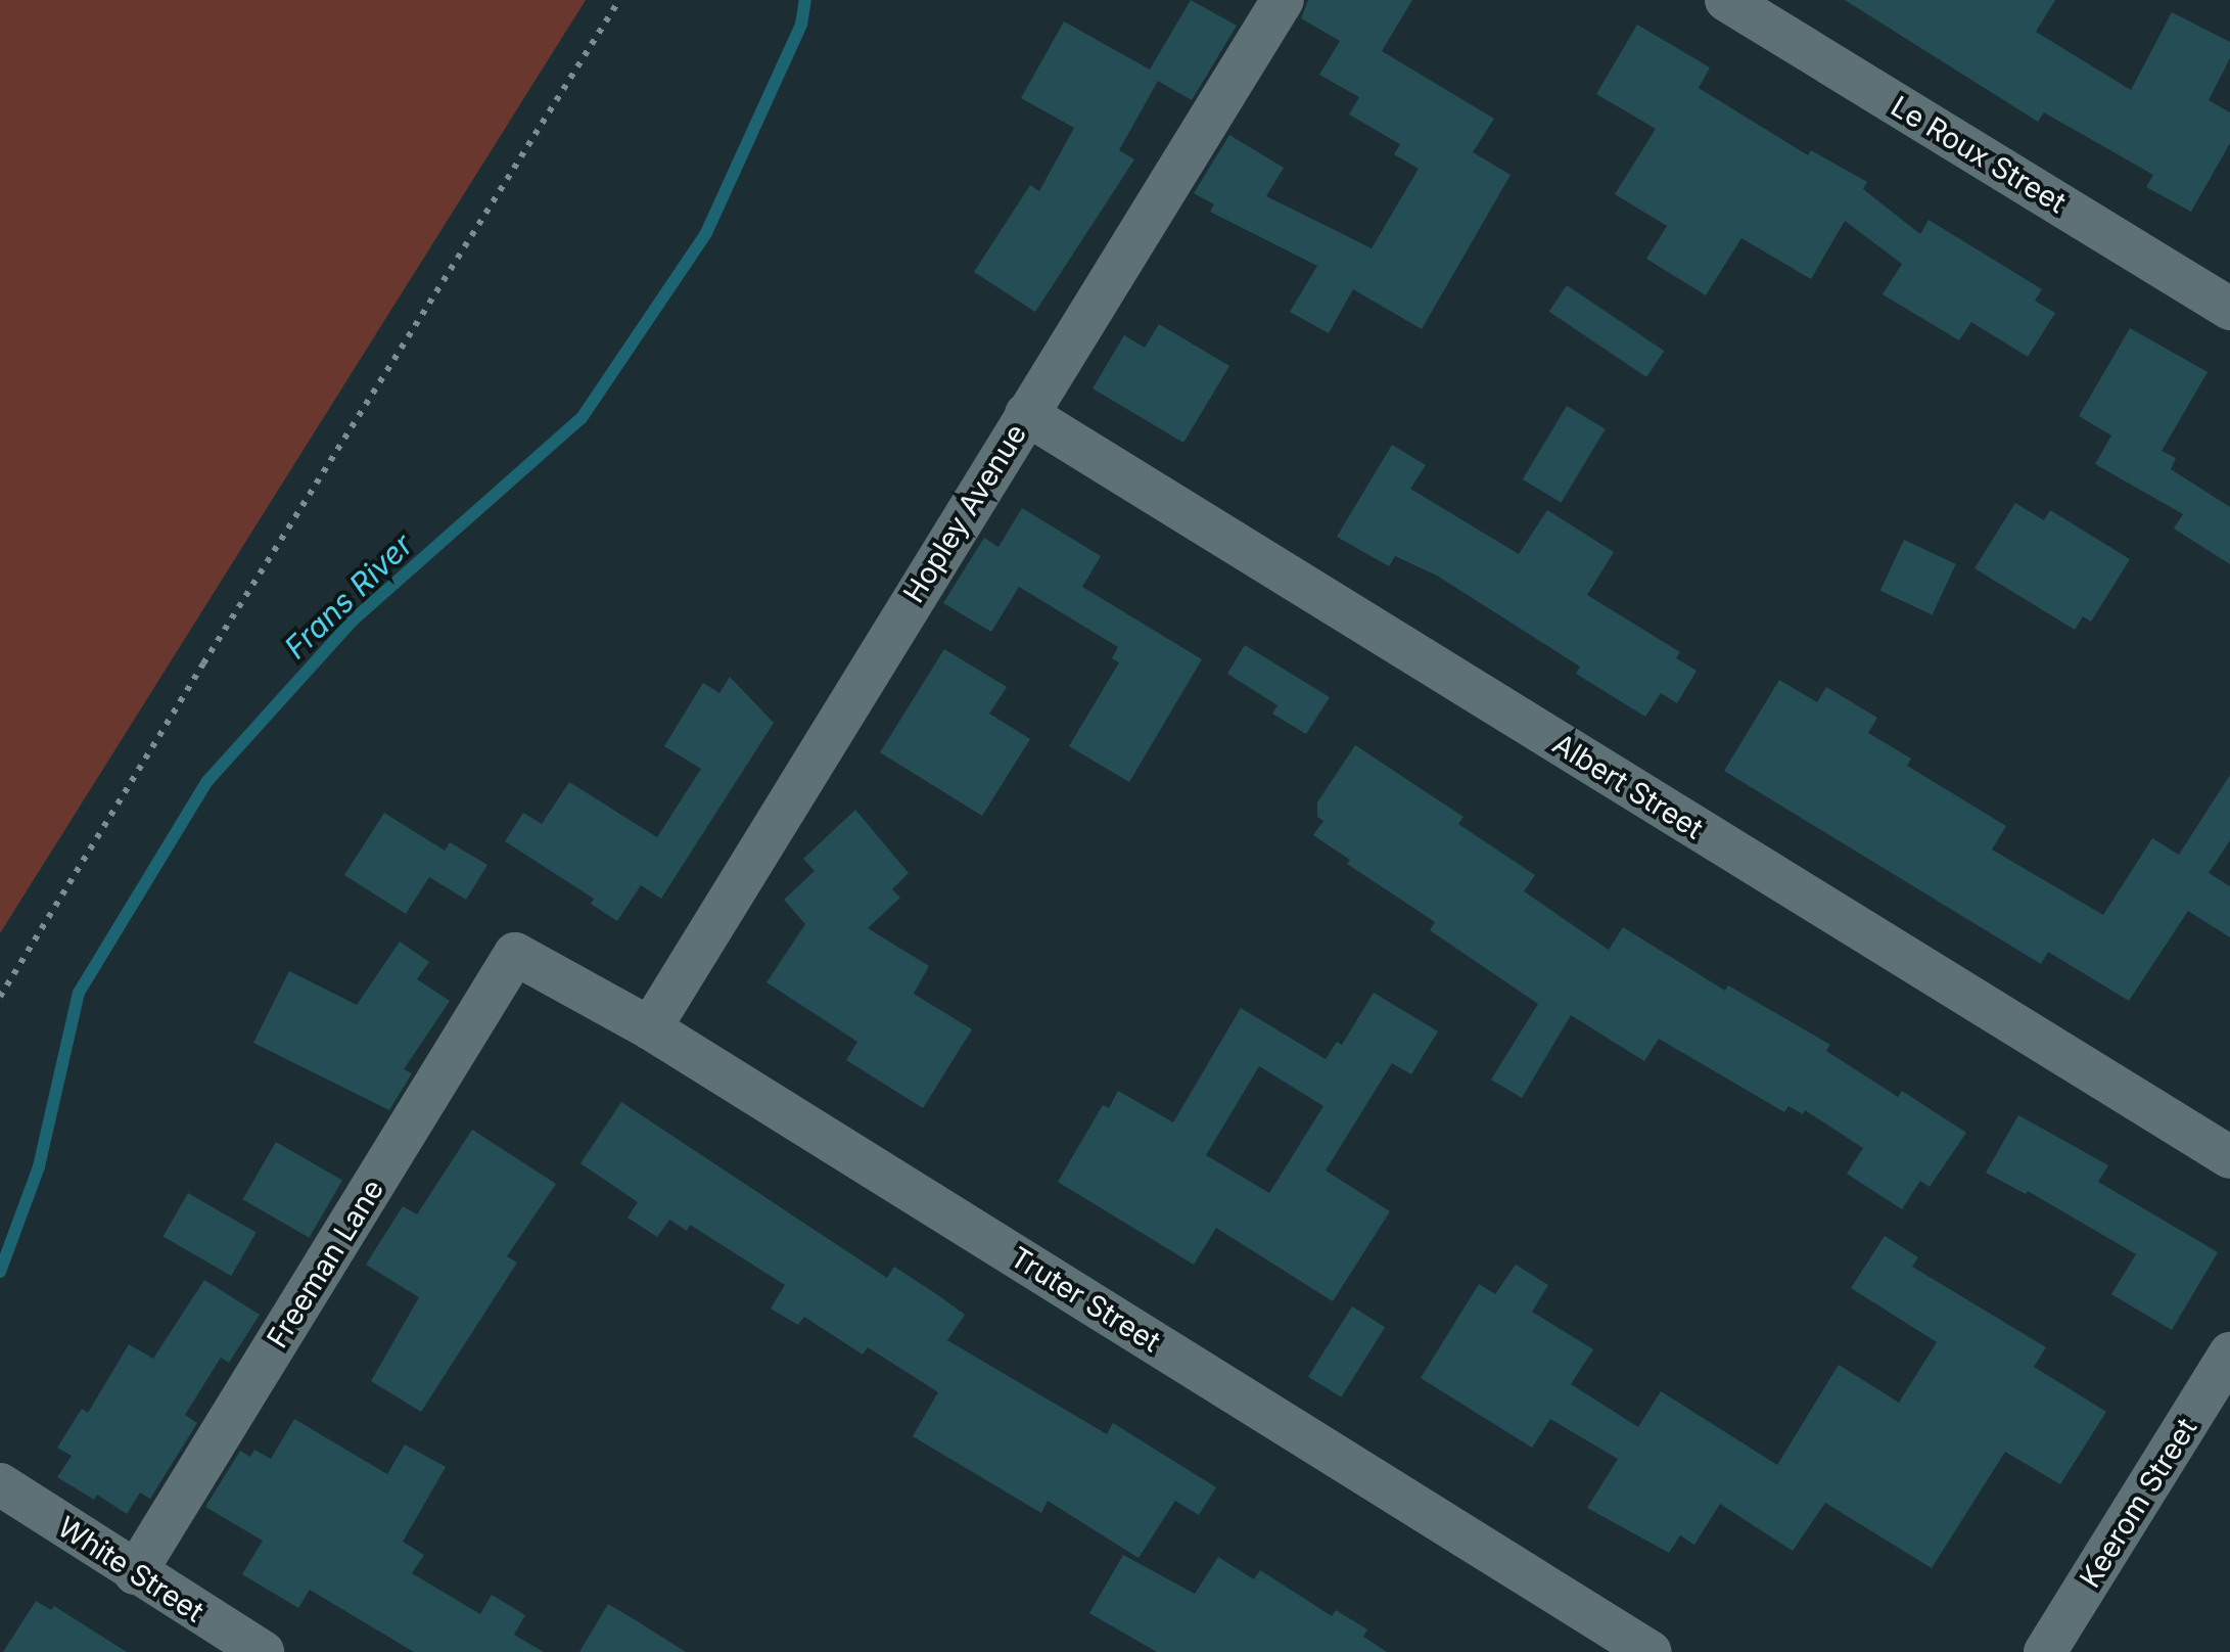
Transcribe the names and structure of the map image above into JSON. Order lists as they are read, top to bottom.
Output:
{
  "streets": {
    "street": [
      "Le Roux Street",
      "Hopley Avenue",
      "Albert Street",
      "Freeman Lane",
      "Truter Street",
      "Keerom Street",
      "White Street"
    ]
  },
  "crossings": [
    ["Hopley Avenue", "Albert Street"],
    ["Hopley Avenue", "Truter Street"],
    ["Freeman Lane", "Truter Street"],
    ["Freeman Lane", "White Street"]
  ],
  "water": ["Frans River"]
}
